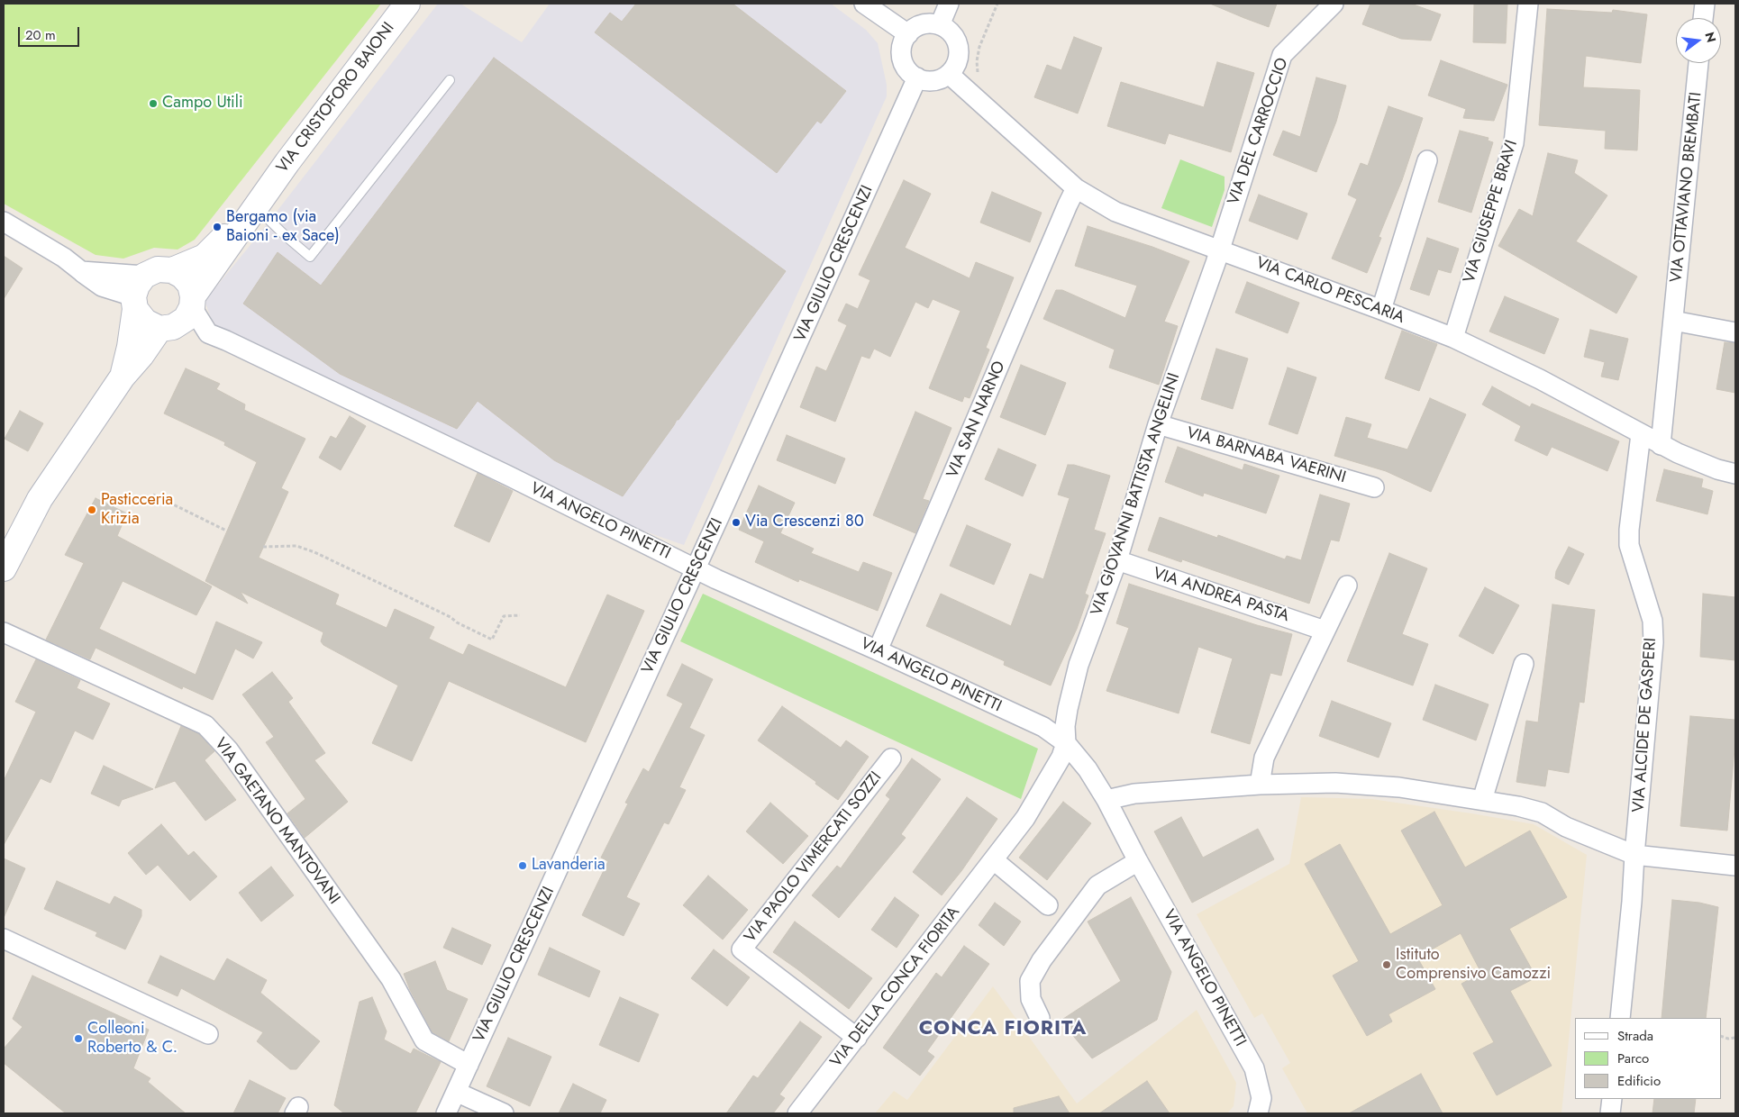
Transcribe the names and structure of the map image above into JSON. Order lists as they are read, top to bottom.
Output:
{
  "streets": {
    "street": [
      "VIA CRISTOFORO BAIONI",
      "VIA DEL CARROCCIO",
      "VIA OTTAVIANO BREMBATI",
      "VIA GIUSEPPE BRAVI",
      "VIA GIULIO CRESCENZI",
      "VIA CARLO PESCARIA",
      "VIA SAN NARNO",
      "VIA BARNABA VAERINI",
      "VIA GIOVANNI BATTISTA ANGELINI",
      "VIA ANGELO PINETTI",
      "VIA ANDREA PASTA",
      "VIA ALCIDE DE GASPERI",
      "VIA GAETANO MANTOVANI",
      "VIA PAOLO VIMERCATI SOZZI",
      "VIA DELLA CONCA FIORITA"
    ]
  },
  "crossings": [
    ["VIA CRISTOFORO BAIONI", "VIA ANGELO PINETTI"],
    ["VIA DEL CARROCCIO", "VIA CARLO PESCARIA"],
    ["VIA DEL CARROCCIO", "VIA GIOVANNI BATTISTA ANGELINI"],
    ["VIA OTTAVIANO BREMBATI", "VIA CARLO PESCARIA"],
    ["VIA GIUSEPPE BRAVI", "VIA CARLO PESCARIA"],
    ["VIA GIULIO CRESCENZI", "VIA CARLO PESCARIA"],
    ["VIA GIULIO CRESCENZI", "VIA ANGELO PINETTI"],
    ["VIA GIULIO CRESCENZI", "VIA GAETANO MANTOVANI"],
    ["VIA CARLO PESCARIA", "VIA SAN NARNO"],
    ["VIA CARLO PESCARIA", "VIA GIOVANNI BATTISTA ANGELINI"],
    ["VIA CARLO PESCARIA", "VIA ALCIDE DE GASPERI"],
    ["VIA SAN NARNO", "VIA ANGELO PINETTI"],
    ["VIA BARNABA VAERINI", "VIA GIOVANNI BATTISTA ANGELINI"],
    ["VIA GIOVANNI BATTISTA ANGELINI", "VIA ANGELO PINETTI"],
    ["VIA GIOVANNI BATTISTA ANGELINI", "VIA ANDREA PASTA"],
    ["VIA GIOVANNI BATTISTA ANGELINI", "VIA DELLA CONCA FIORITA"],
    ["VIA ANGELO PINETTI", "VIA DELLA CONCA FIORITA"],
    ["VIA PAOLO VIMERCATI SOZZI", "VIA DELLA CONCA FIORITA"]
  ],
  "districts": ["CONCA FIORITA"],
  "places": [
    "Campo Utili",
    "Bergamo (via Baioni - ex Sace)",
    "Pasticceria Krizia",
    "Via Crescenzi 80",
    "Lavanderia",
    "Istituto Comprensivo Camozzi",
    "Colleoni Roberto & C."
  ],
  "legend": ["Strada", "Parco", "Edificio"],
  "scale_bar": "20 m",
  "north": "right"
}
